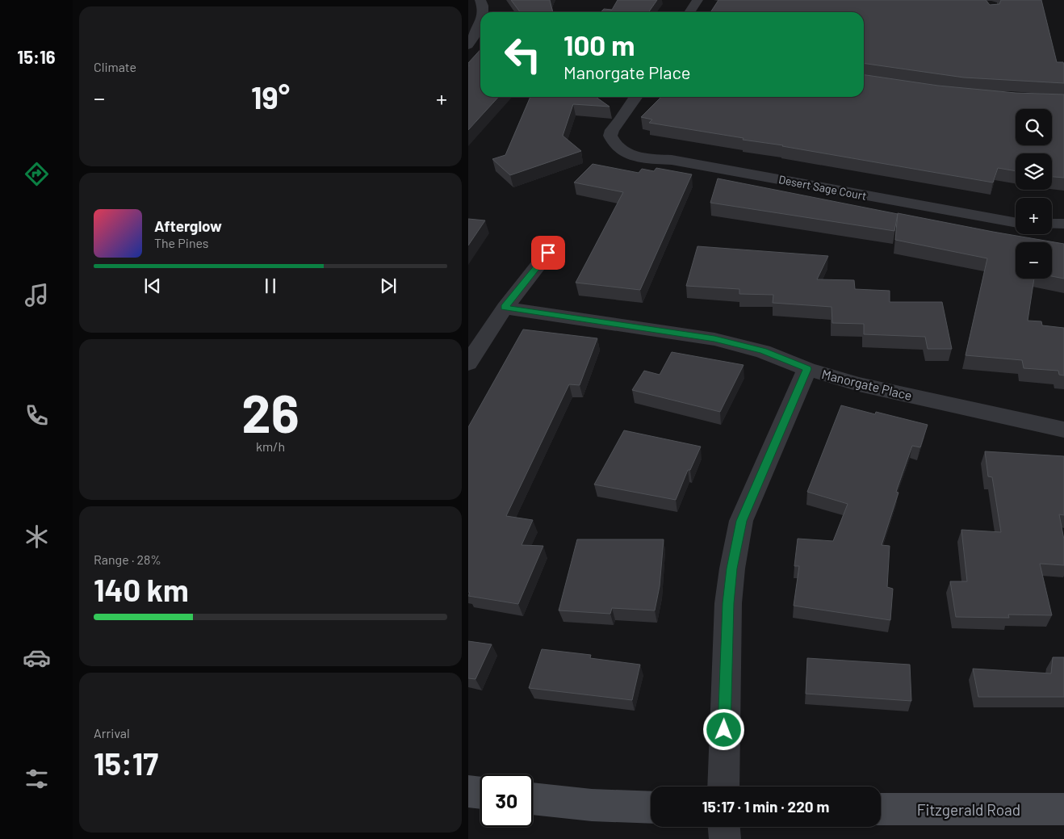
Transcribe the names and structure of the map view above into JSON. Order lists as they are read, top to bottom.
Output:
{
  "streets": {
    "main road": ["Fitzgerald Road"],
    "street": ["Desert Sage Court", "Manorgate Place"]
  },
  "page": {
    "tabs": "15:16",
    "tile": [
      "Climate",
      ["26", "km/h"],
      ["Range · 28%", "140 km"],
      ["Arrival", "15:17"]
    ],
    "turn": ["100 m", "Manorgate Place"],
    "heat": ["−", "19°", "+"],
    "map_buttons": ["+", "−"],
    "song": ["Afterglow", "The Pines"],
    "limit": "30",
    "trip": "15:17 · 1 min · 220 m"
  }
}
